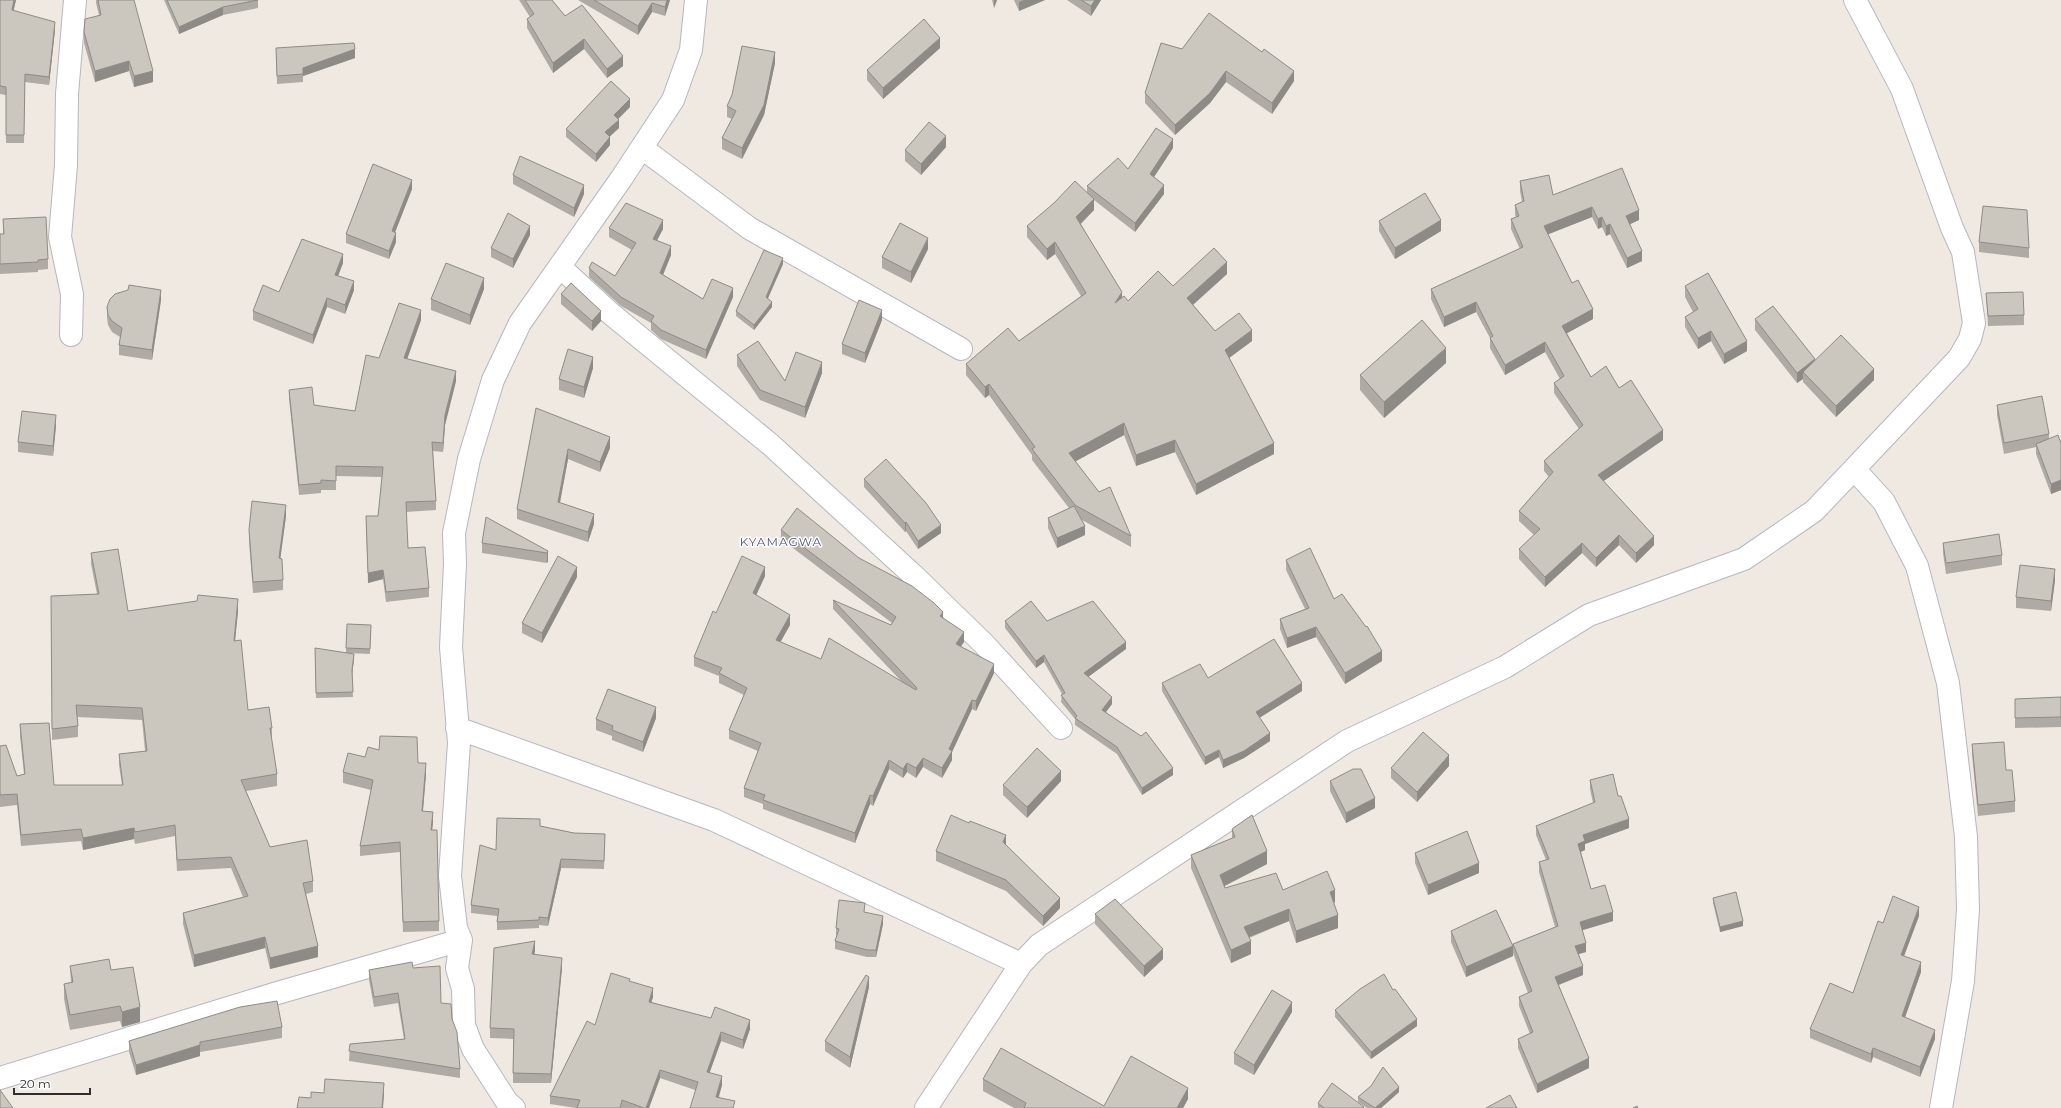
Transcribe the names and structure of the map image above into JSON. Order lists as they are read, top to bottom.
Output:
{
  "districts": ["KYAMAGWA"],
  "scale_bar": "20 m"
}
